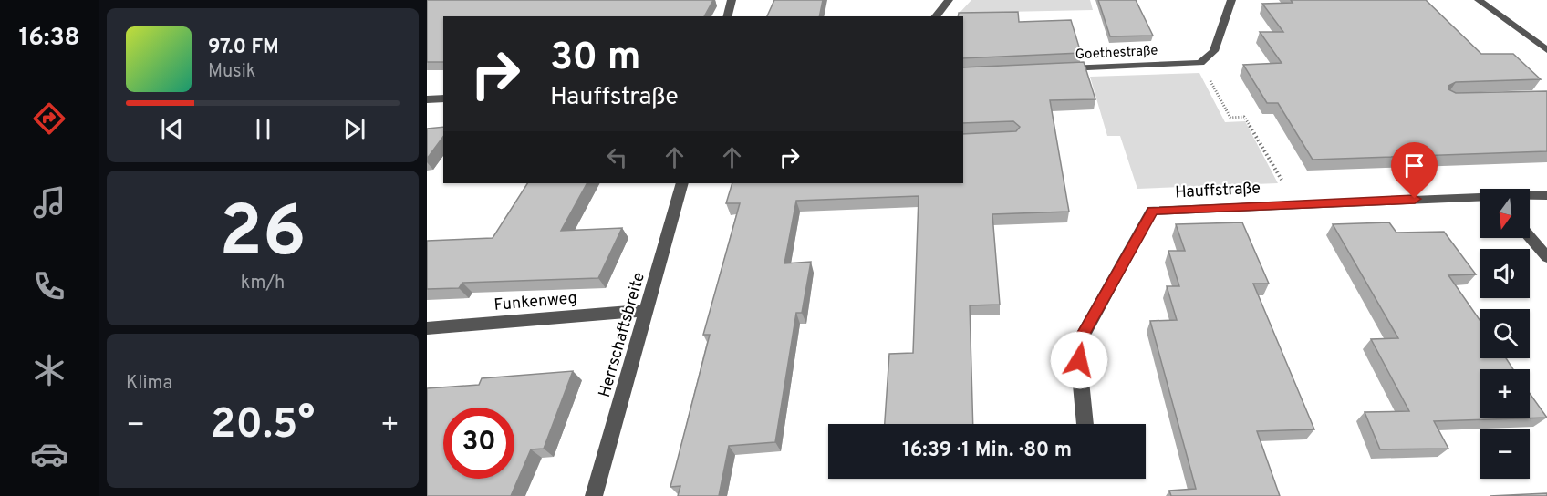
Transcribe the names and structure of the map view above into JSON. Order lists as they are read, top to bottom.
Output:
{
  "streets": {
    "street": [
      "Goethestraße",
      "Hauffstraße",
      "Funkenweg",
      "Herrschaftsbreite"
    ]
  },
  "crossings": [
    ["Funkenweg", "Herrschaftsbreite"]
  ],
  "north": "bottom",
  "page": {
    "tabs": "16:38",
    "turn": ["30 m", "Hauffstraße"],
    "song": ["97.0 FM", "Musik"],
    "tile": [
      ["26", "km/h"],
      "Klima"
    ],
    "map_buttons": ["+", "−"],
    "heat": ["−", "20.5°", "+"],
    "limit": "30",
    "trip": "16:39 · 1 Min. · 80 m"
  }
}
